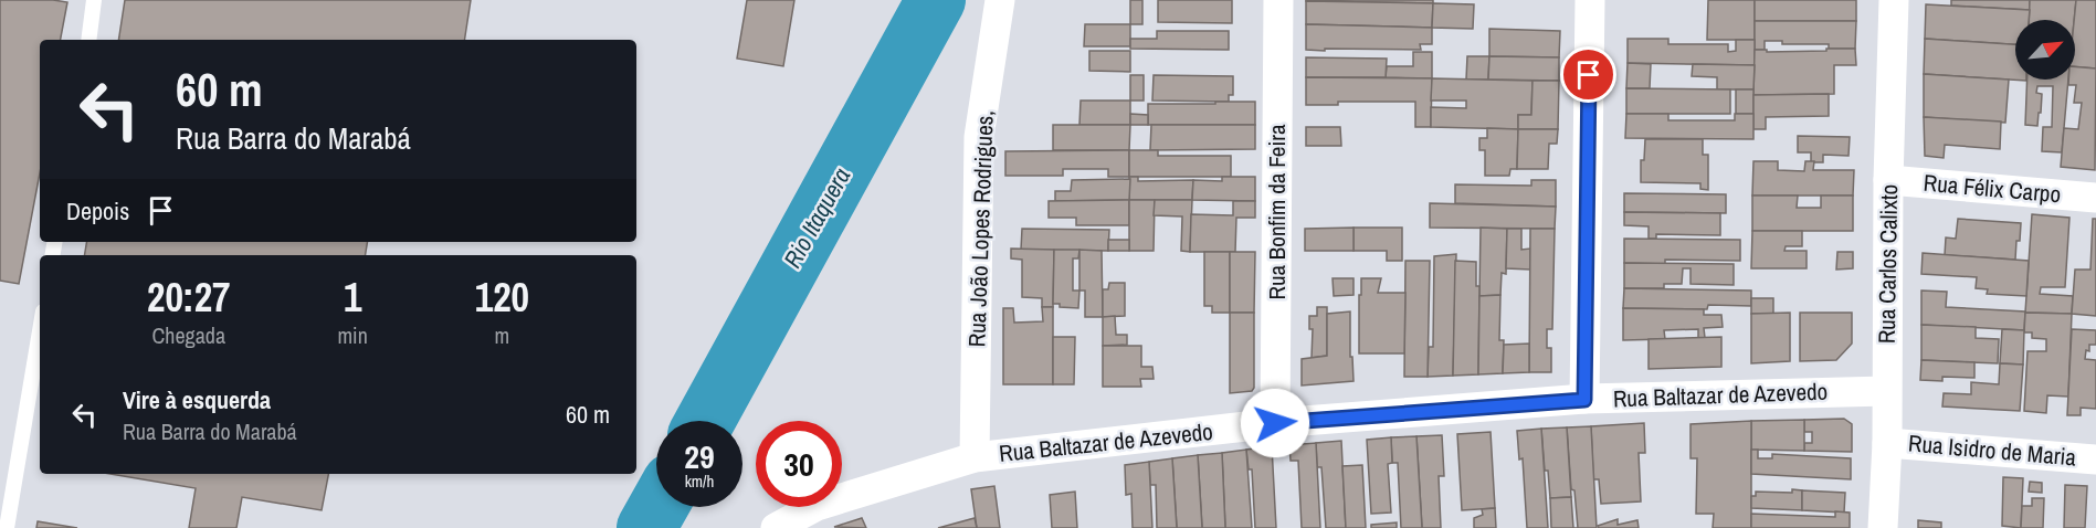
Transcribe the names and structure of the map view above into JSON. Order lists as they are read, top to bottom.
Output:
{
  "streets": {
    "street": [
      "Rua Félix Carpo",
      "Rua Bonfim da Feira",
      "Rua João Lopes Rodrigues,",
      "Rua Carlos Calixto",
      "Rua Baltazar de Azevedo",
      "Rua Isidro de Maria"
    ]
  },
  "crossings": [
    ["Rua Félix Carpo", "Rua Carlos Calixto"],
    ["Rua Bonfim da Feira", "Rua Baltazar de Azevedo"],
    ["Rua João Lopes Rodrigues,", "Rua Baltazar de Azevedo"],
    ["Rua Carlos Calixto", "Rua Baltazar de Azevedo"],
    ["Rua Carlos Calixto", "Rua Isidro de Maria"]
  ],
  "water": ["Rio Itaquera"],
  "north": "top right",
  "page": {
    "turn": ["60 m", "Rua Barra do Marabá"],
    "then": "Depois",
    "eta": [
      "20:27",
      "Chegada",
      "1",
      "min",
      "120",
      "m"
    ],
    "list": [
      {
        "name": "Vire à esquerda",
        "note": "Rua Barra do Marabá",
        "value": "60 m"
      }
    ],
    "speed": "29 km/h",
    "limit": "30"
  }
}
